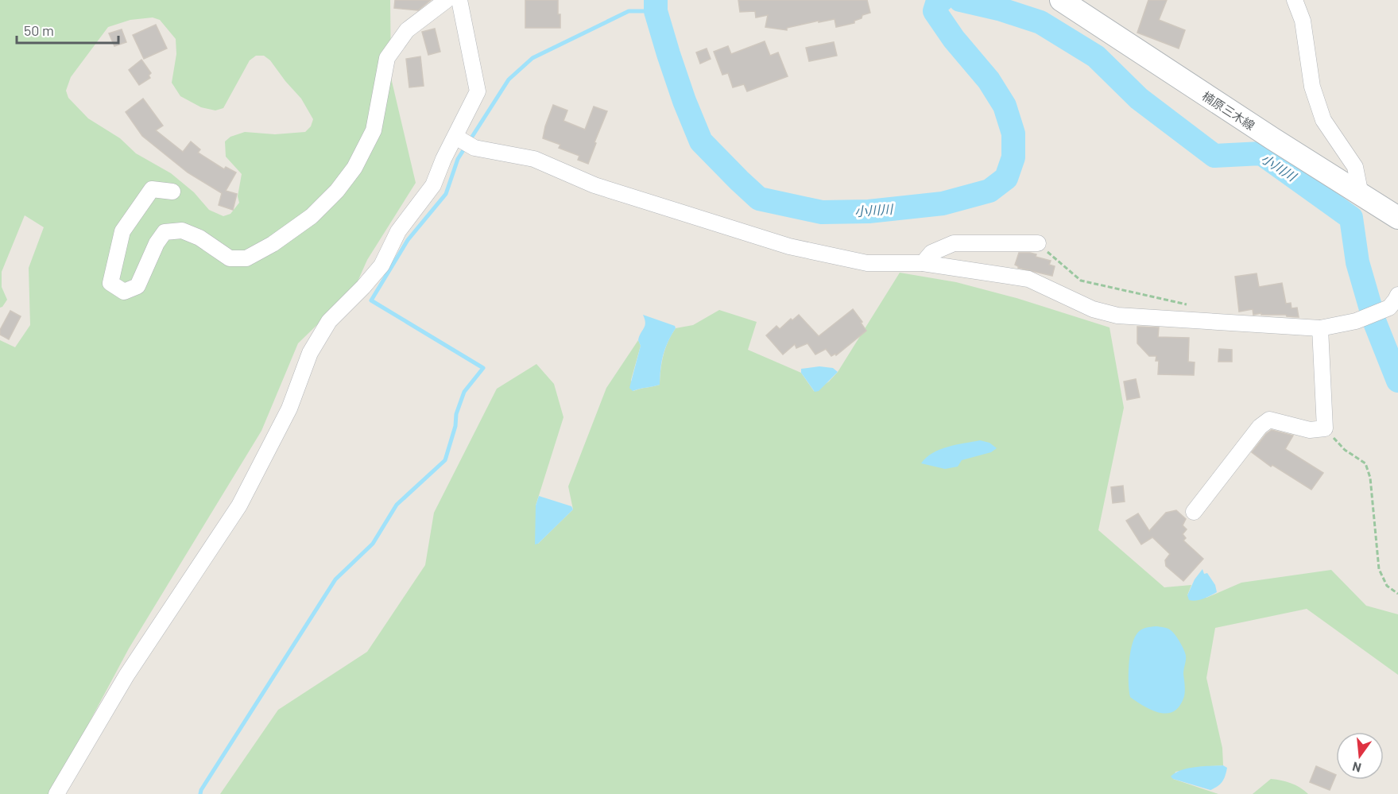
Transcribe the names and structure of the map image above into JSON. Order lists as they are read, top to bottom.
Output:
{
  "streets": {
    "main road": ["楠原三木線"]
  },
  "water": ["小川川"],
  "scale_bar": "50 m",
  "north": "bottom"
}
